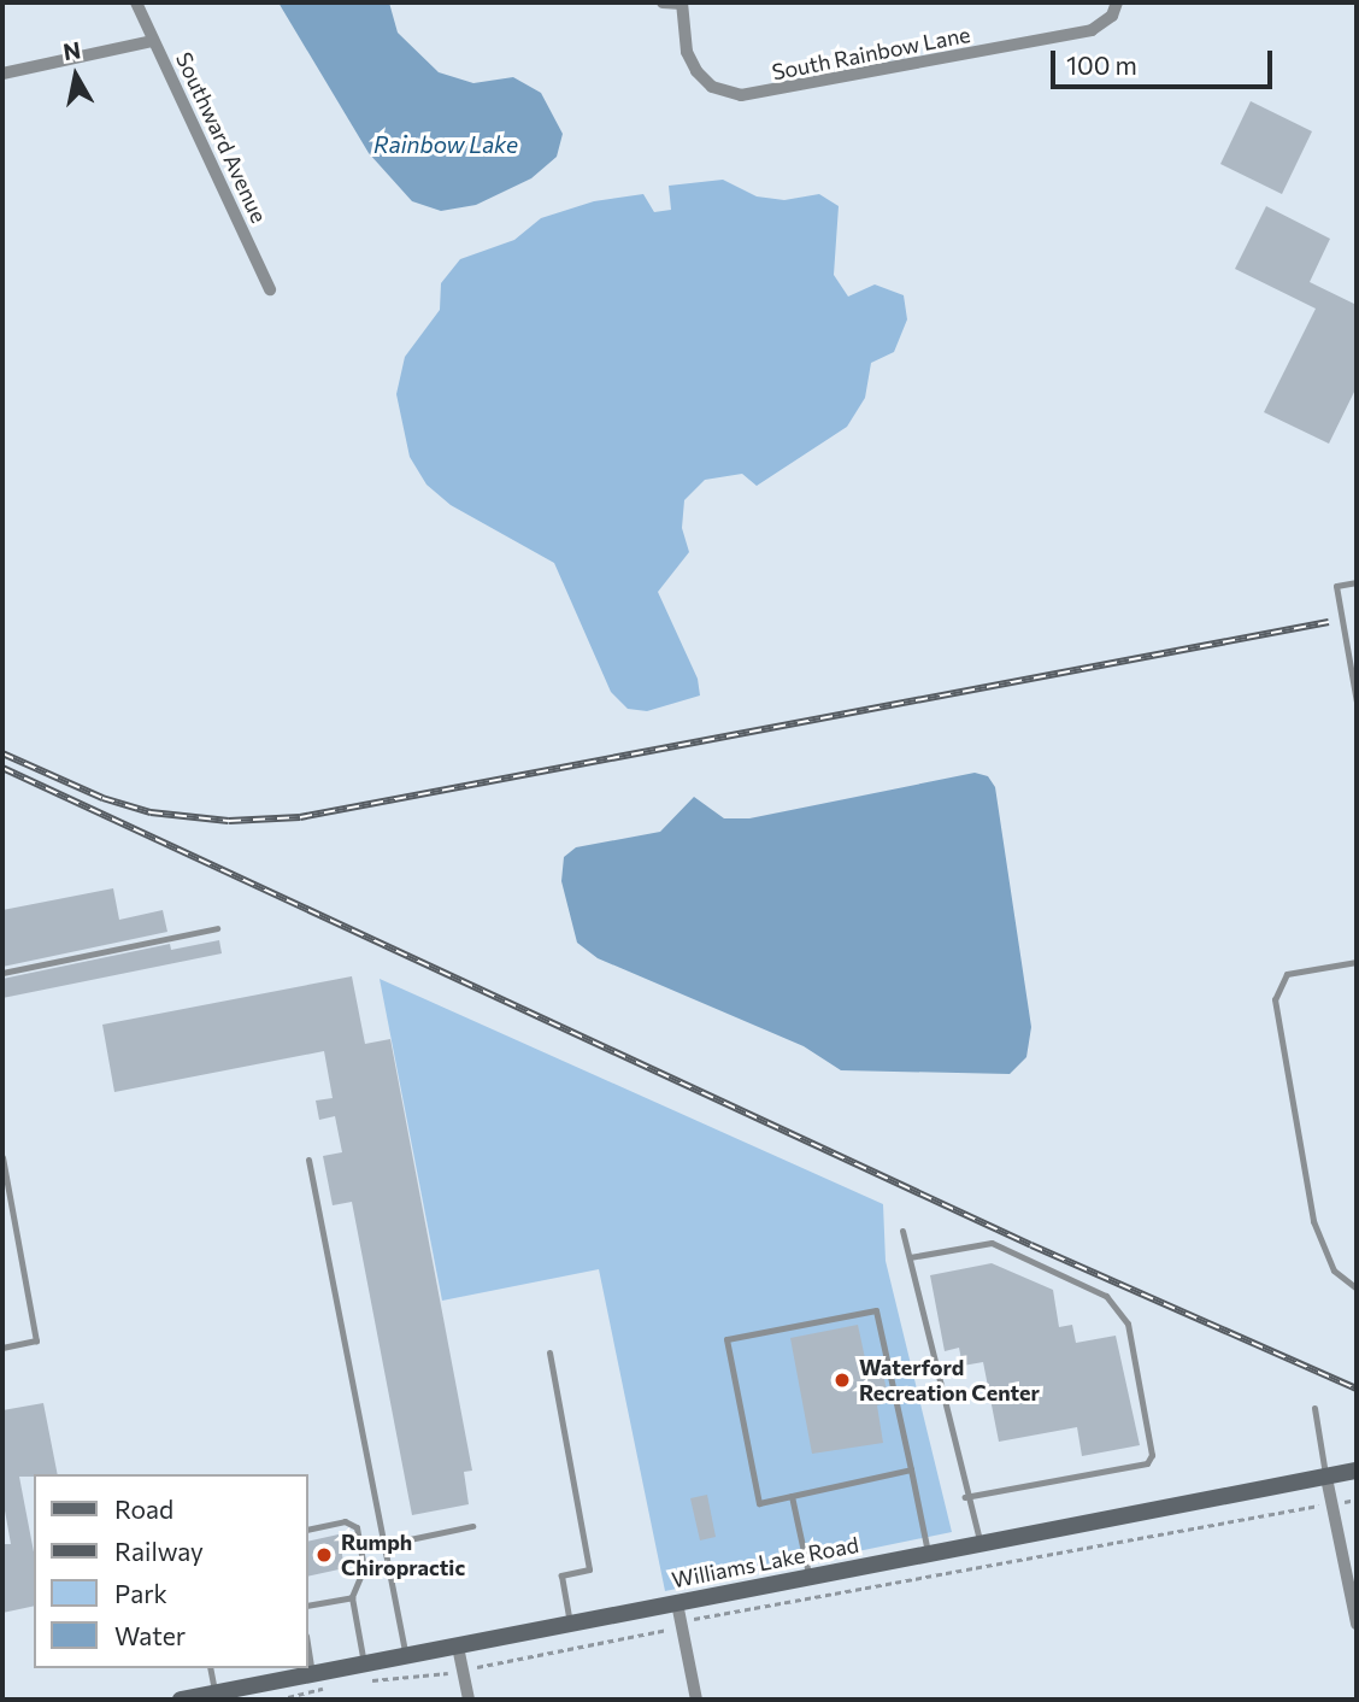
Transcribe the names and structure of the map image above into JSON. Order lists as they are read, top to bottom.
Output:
{
  "streets": {
    "main road": ["Williams Lake Road"],
    "street": ["South Rainbow Lane", "Southward Avenue"]
  },
  "water": ["Rainbow Lake"],
  "places": ["Waterford Recreation Center", "Rumph Chiropractic"],
  "legend": [
    "Road",
    "Railway",
    "Park",
    "Water"
  ],
  "scale_bar": "100 m",
  "north": "top"
}
